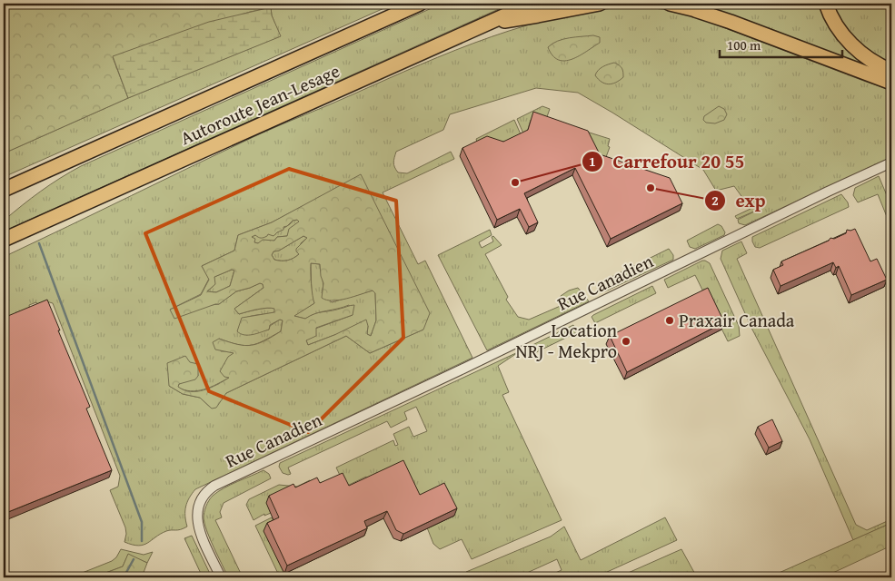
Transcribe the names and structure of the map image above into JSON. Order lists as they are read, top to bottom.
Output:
{
  "streets": {
    "highway": ["Autoroute Jean-Lesage"],
    "street": ["Rue Canadien"]
  },
  "places": [
    "Carrefour 20 55",
    "exp",
    "Praxair Canada",
    "Location NRJ - Mekpro"
  ],
  "scale_bar": "100 m"
}
